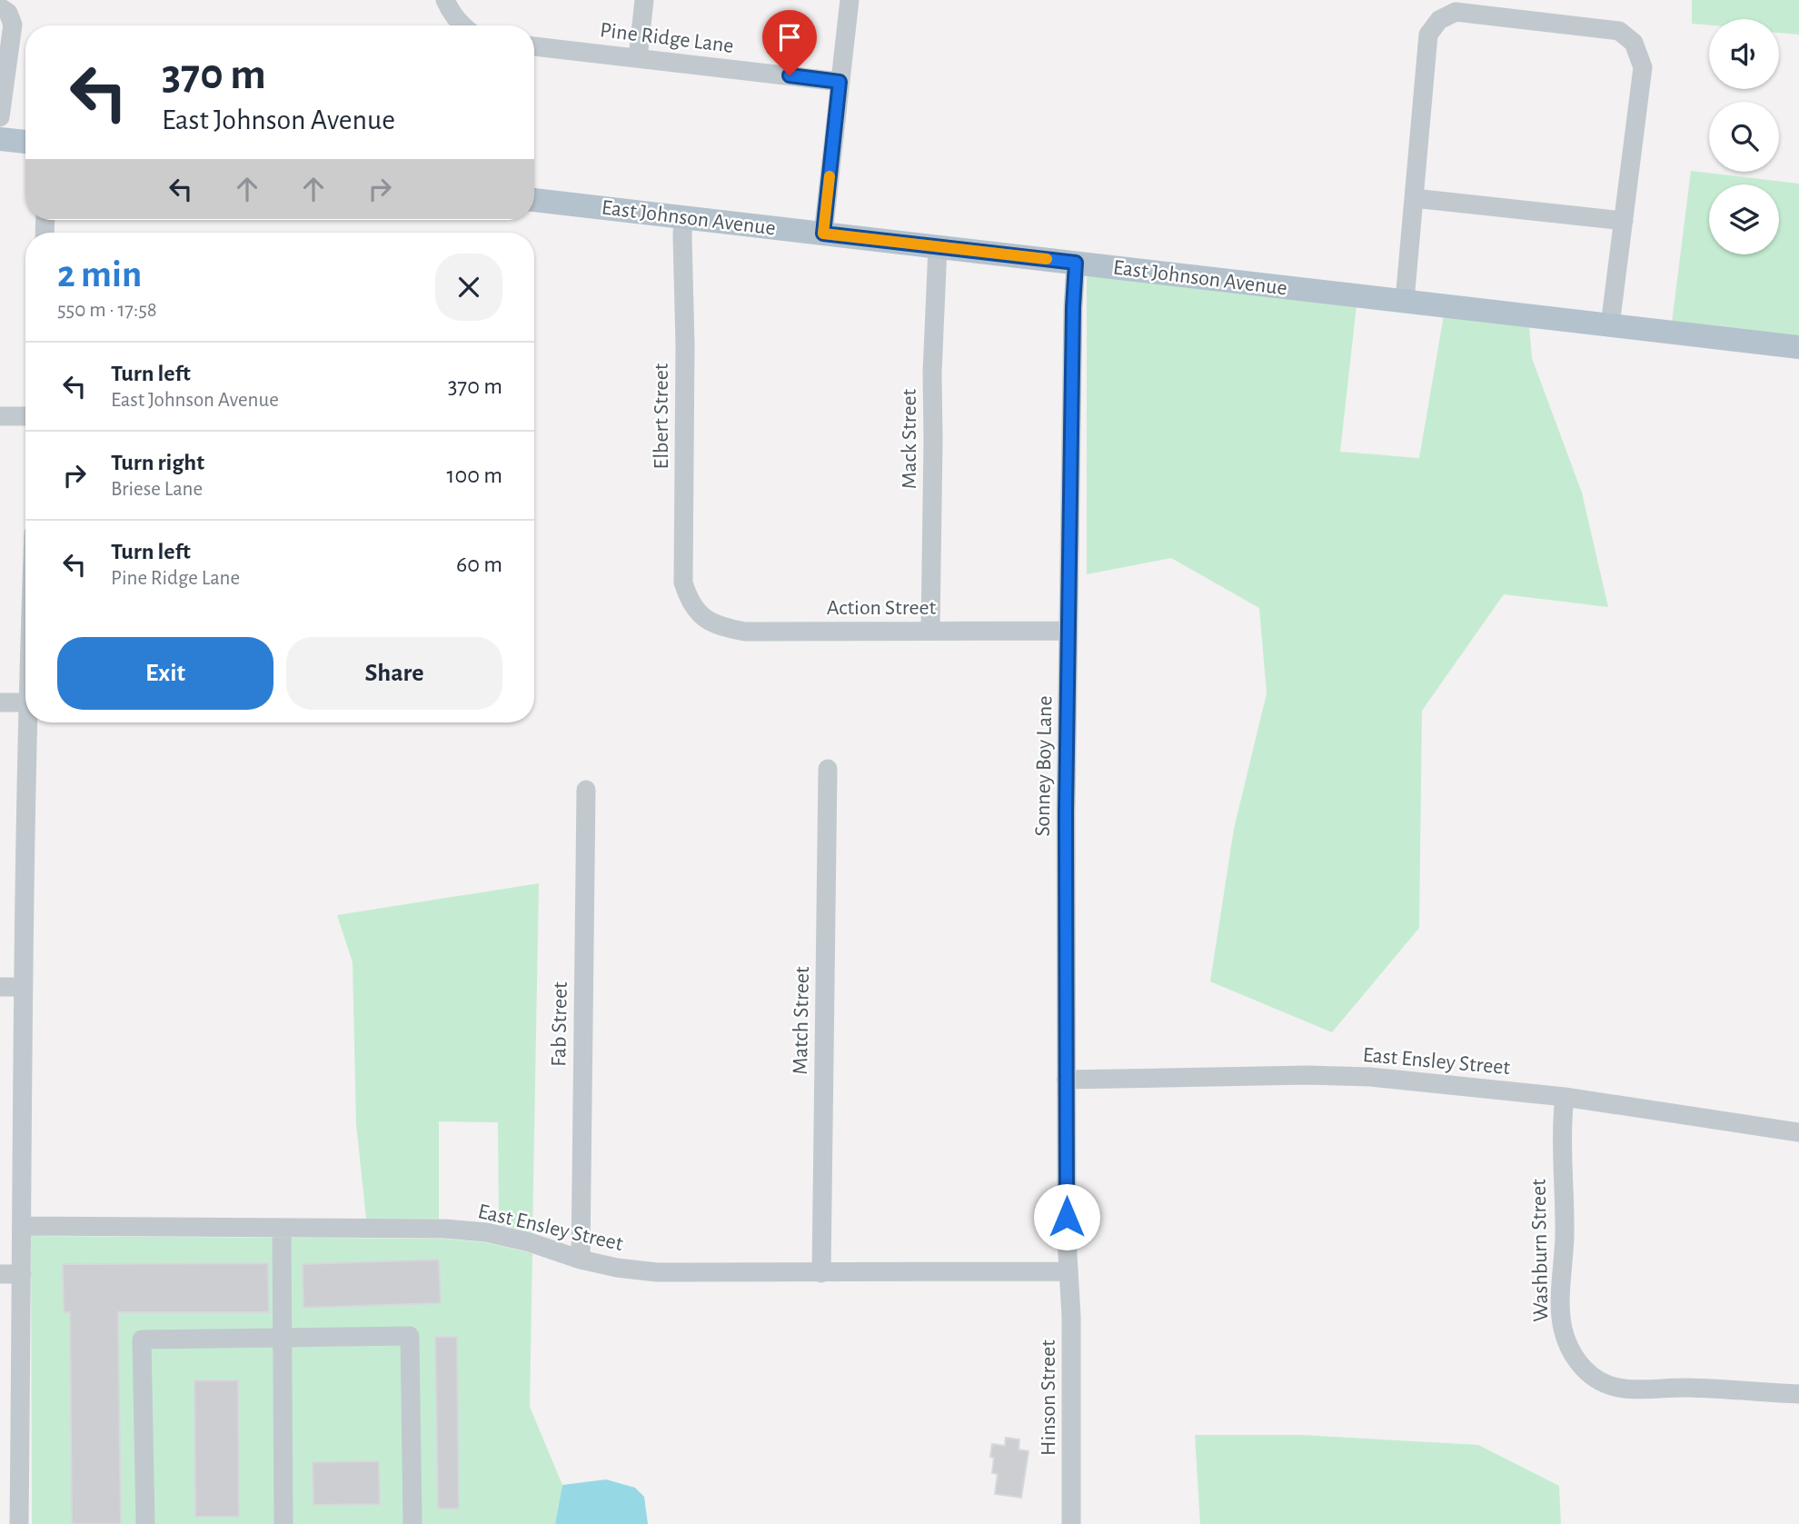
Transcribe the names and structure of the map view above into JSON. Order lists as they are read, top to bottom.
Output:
{
  "streets": {
    "main road": ["East Johnson Avenue"],
    "street": [
      "Pine Ridge Lane",
      "Elbert Street",
      "Mack Street",
      "Action Street",
      "Sonney Boy Lane",
      "Match Street",
      "Fab Street",
      "East Ensley Street",
      "Washburn Street",
      "Hinson Street"
    ]
  },
  "crossings": [
    ["East Johnson Avenue", "Elbert Street"],
    ["East Johnson Avenue", "Mack Street"],
    ["East Johnson Avenue", "Sonney Boy Lane"],
    ["Elbert Street", "Action Street"],
    ["Mack Street", "Action Street"],
    ["Action Street", "Sonney Boy Lane"],
    ["Sonney Boy Lane", "East Ensley Street"],
    ["Sonney Boy Lane", "Hinson Street"],
    ["Match Street", "East Ensley Street"],
    ["Fab Street", "East Ensley Street"],
    ["East Ensley Street", "Washburn Street"],
    ["East Ensley Street", "Hinson Street"]
  ],
  "page": {
    "turn": ["370 m", "East Johnson Avenue"],
    "heading": ["2 min", "550 m · 17:58"],
    "list": [
      {
        "name": "Turn left",
        "note": "East Johnson Avenue",
        "value": "370 m"
      },
      {
        "name": "Turn right",
        "note": "Briese Lane",
        "value": "100 m"
      },
      {
        "name": "Turn left",
        "note": "Pine Ridge Lane",
        "value": "60 m"
      }
    ],
    "buttons": ["Exit", "Share"]
  }
}
